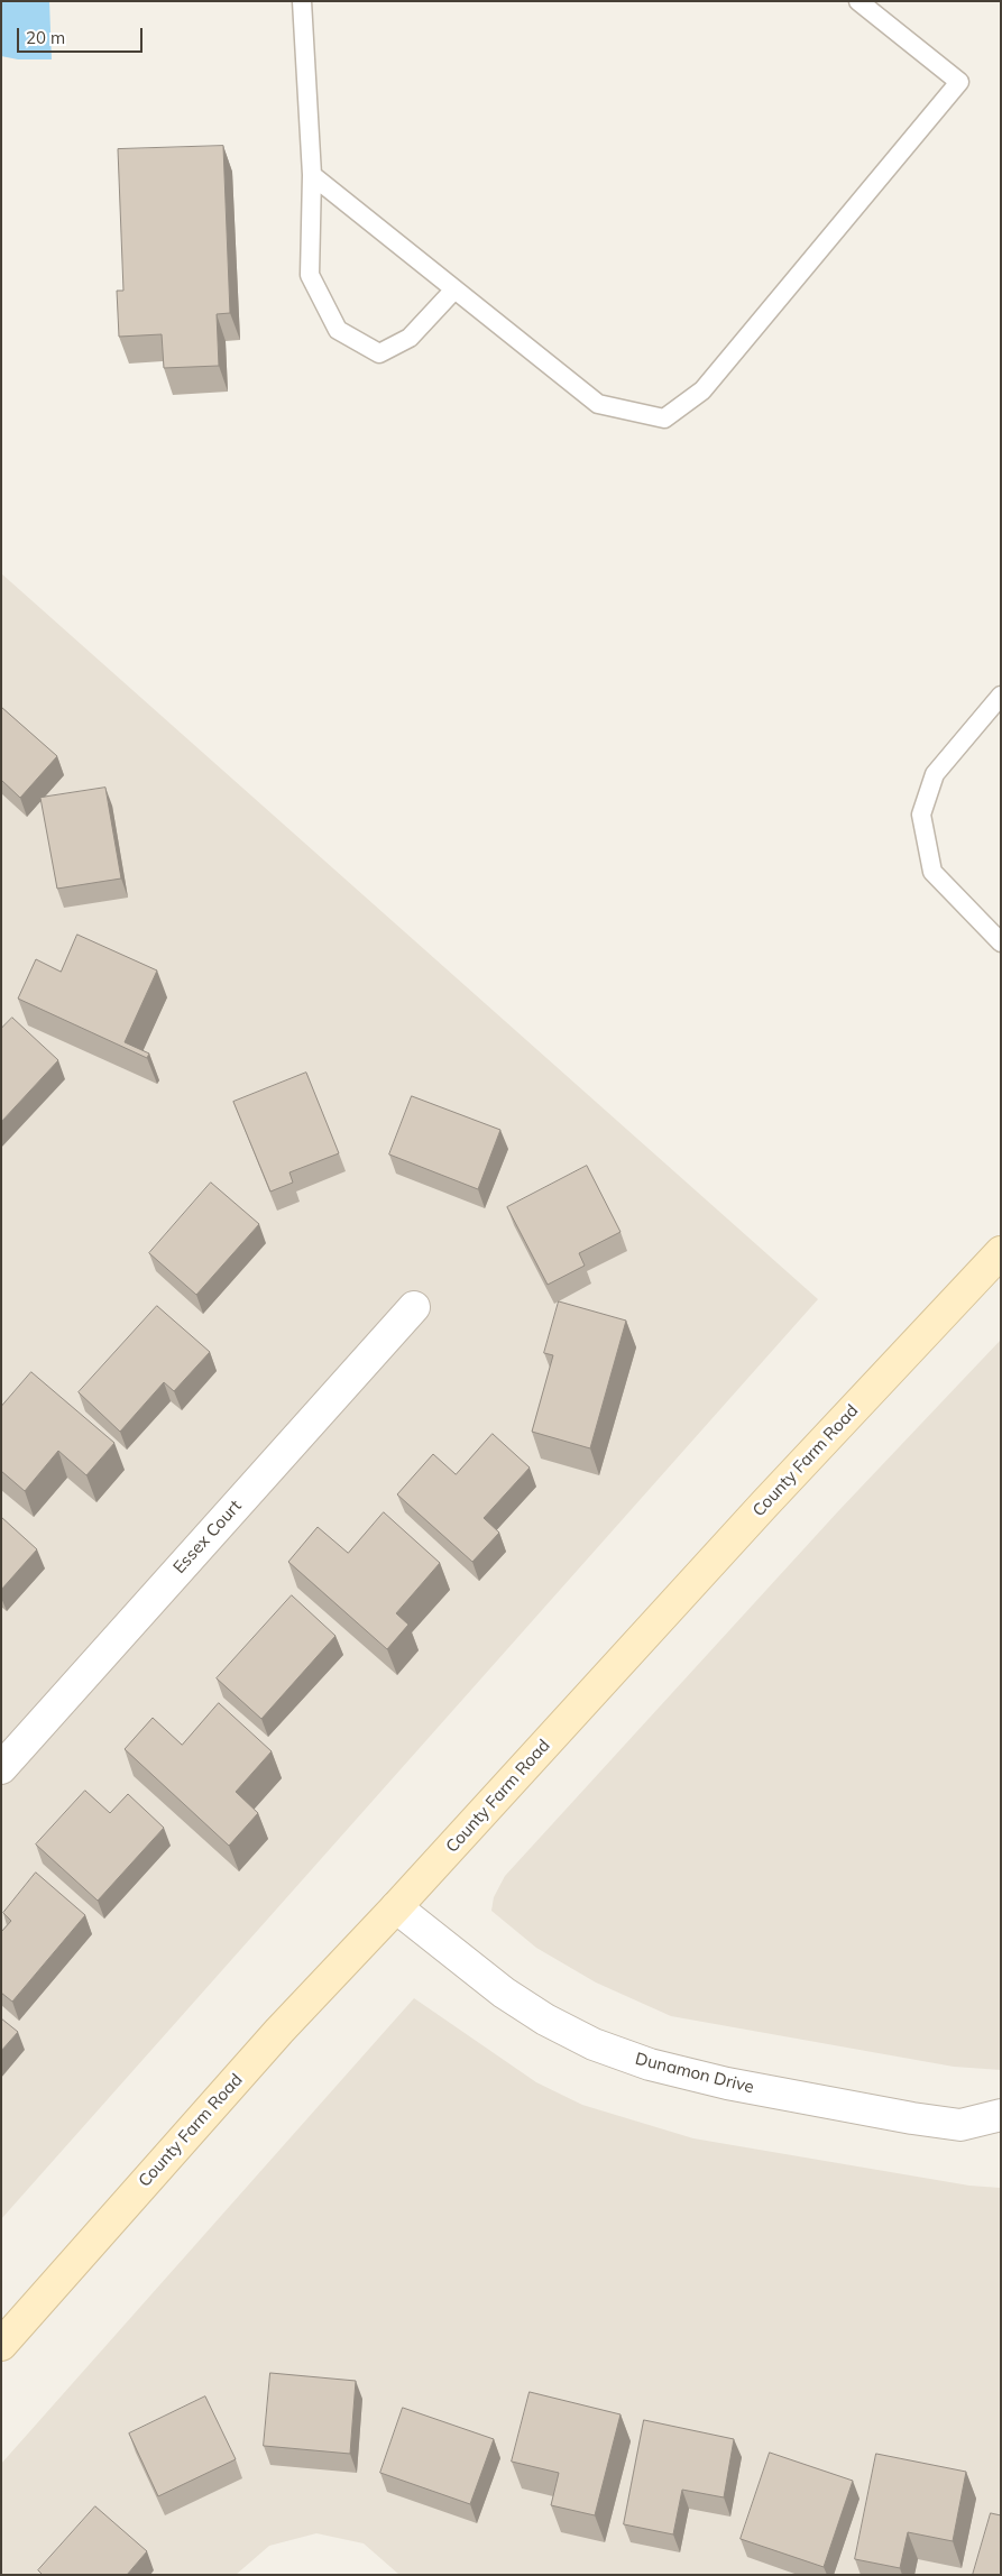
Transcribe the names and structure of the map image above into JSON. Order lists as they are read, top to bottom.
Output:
{
  "streets": {
    "main road": ["County Farm Road"],
    "street": ["Essex Court", "Dunamon Drive"]
  },
  "crossings": [
    ["County Farm Road", "Dunamon Drive"]
  ],
  "scale_bar": "20 m"
}
